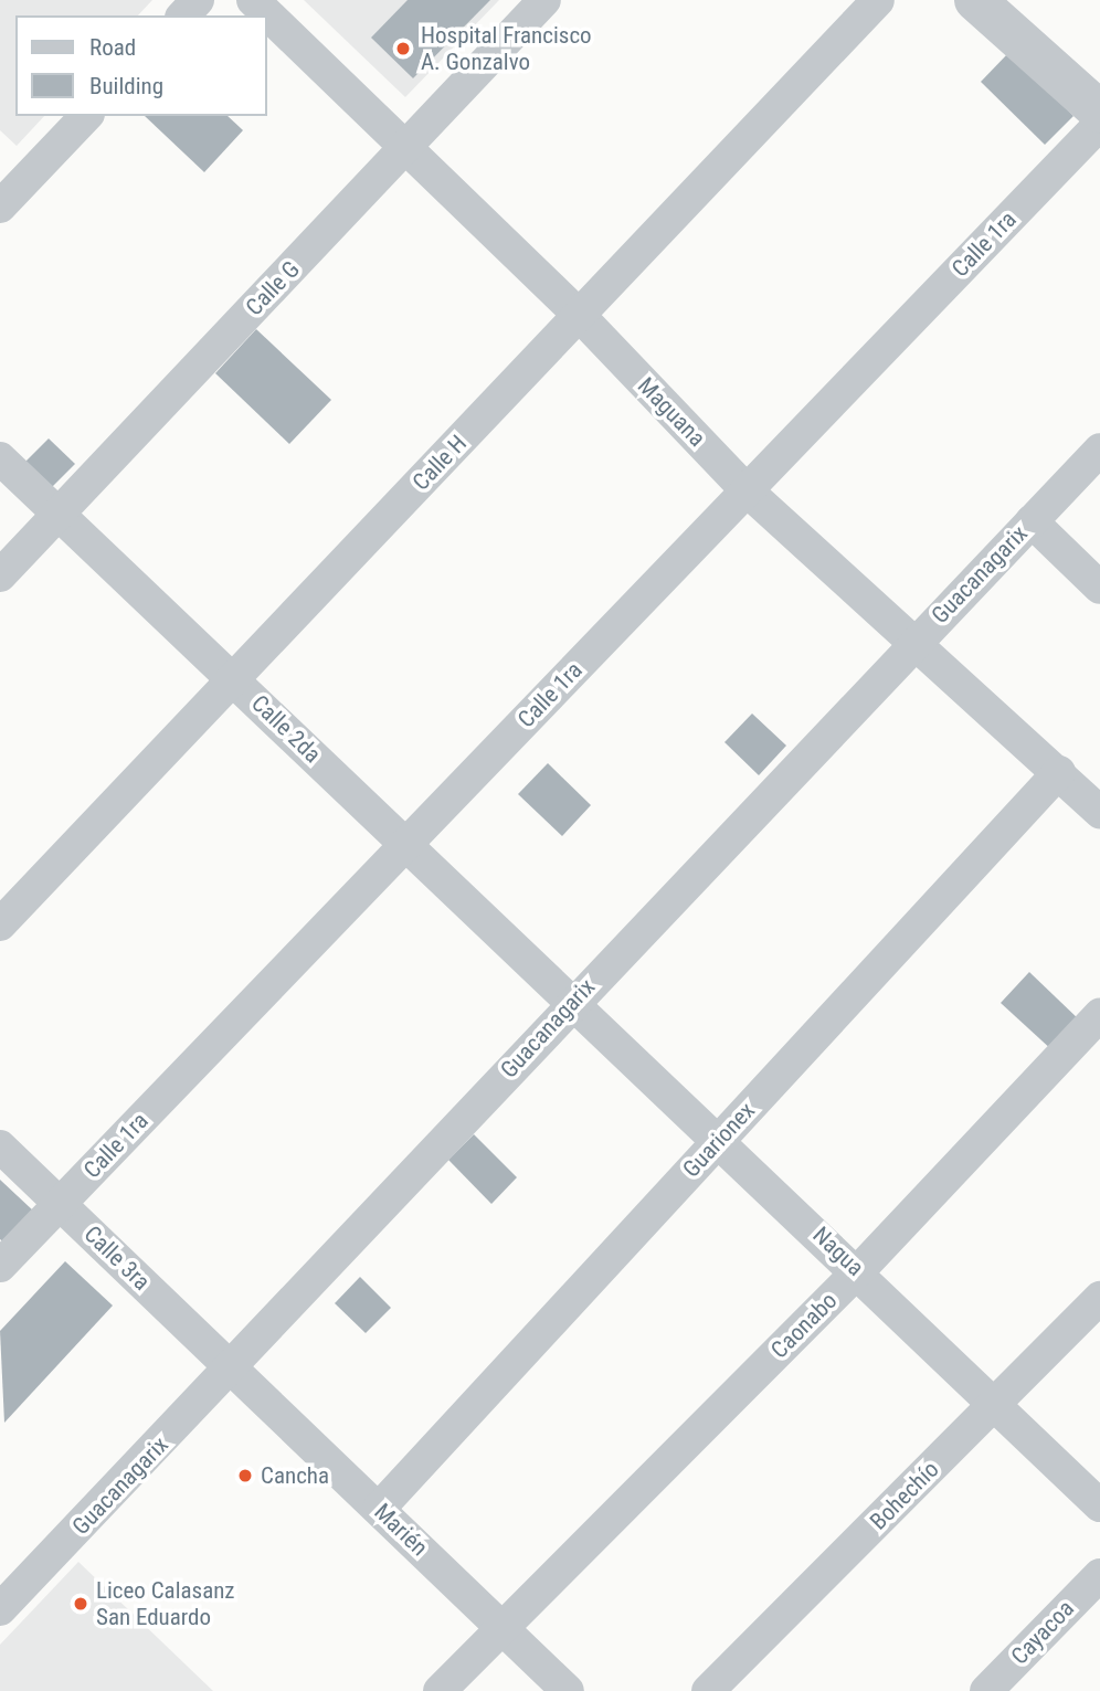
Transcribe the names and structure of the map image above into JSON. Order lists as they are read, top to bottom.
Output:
{
  "streets": {
    "street": [
      "Calle 1ra",
      "Calle G",
      "Maguana",
      "Calle H",
      "Guacanagarix",
      "Calle 2da",
      "Guarionex",
      "Nagua",
      "Calle 3ra",
      "Caonabo",
      "Bohechío",
      "Marién",
      "Cayacoa"
    ]
  },
  "crossings": [
    ["Calle 1ra", "Maguana"],
    ["Calle 1ra", "Calle 2da"],
    ["Calle 1ra", "Calle 3ra"],
    ["Calle G", "Maguana"],
    ["Calle G", "Calle 2da"],
    ["Maguana", "Calle H"],
    ["Maguana", "Guacanagarix"],
    ["Maguana", "Guarionex"],
    ["Calle H", "Calle 2da"],
    ["Guacanagarix", "Calle 2da"],
    ["Guacanagarix", "Nagua"],
    ["Guacanagarix", "Calle 3ra"],
    ["Guacanagarix", "Marién"],
    ["Calle 2da", "Nagua"],
    ["Guarionex", "Nagua"],
    ["Guarionex", "Marién"],
    ["Nagua", "Caonabo"],
    ["Nagua", "Bohechío"],
    ["Calle 3ra", "Marién"],
    ["Caonabo", "Marién"]
  ],
  "places": ["Hospital Francisco A. Gonzalvo", "Cancha", "Liceo Calasanz San Eduardo"],
  "legend": ["Road", "Building"]
}
